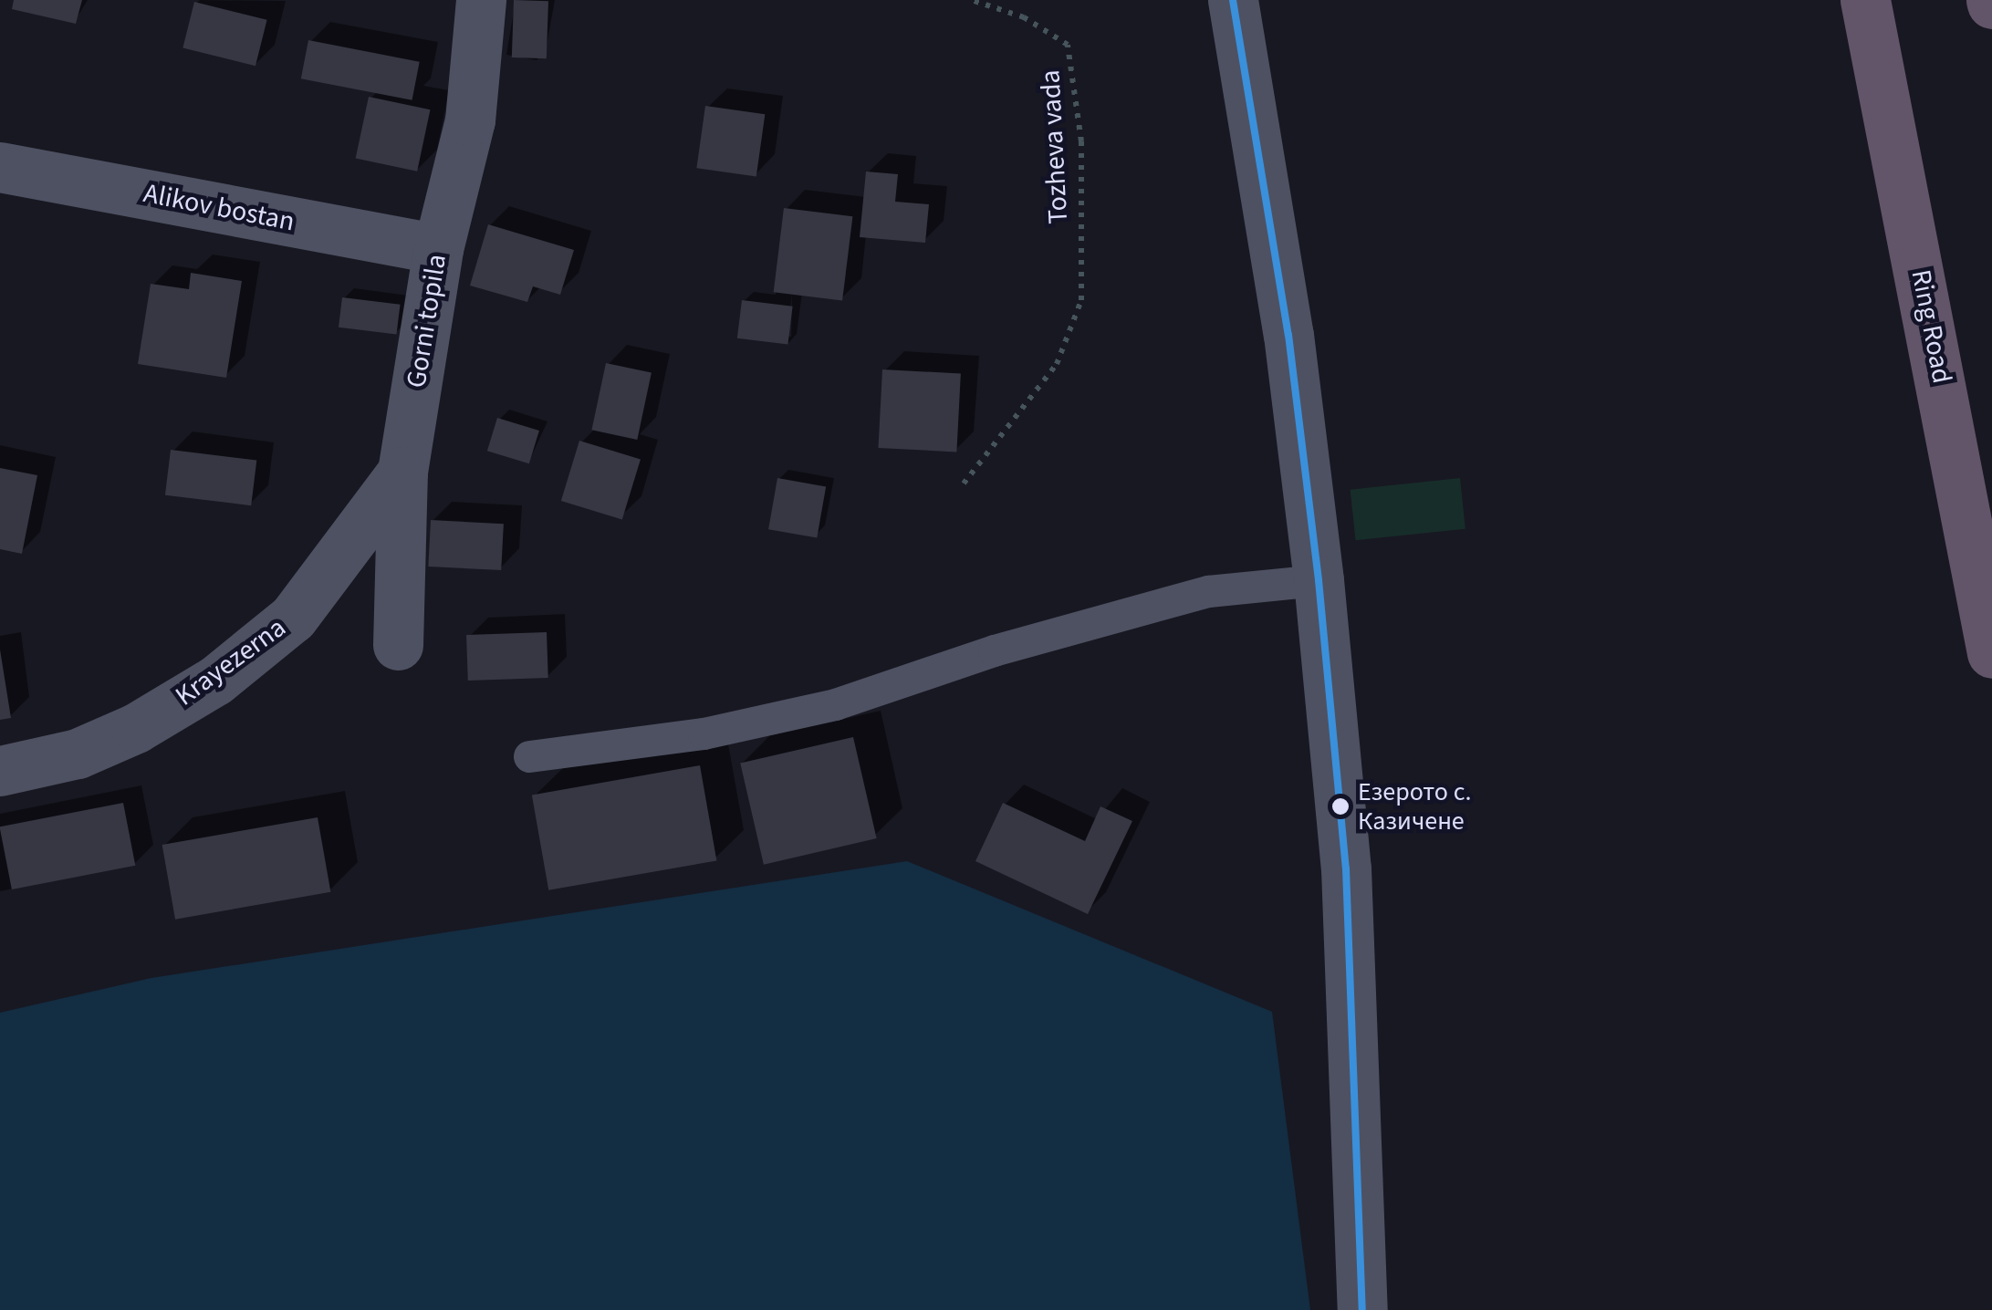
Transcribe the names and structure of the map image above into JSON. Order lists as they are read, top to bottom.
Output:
{
  "streets": {
    "highway": ["Ring Road"],
    "street": ["Alikov bostan", "Gorni topila", "Krayezerna"],
    "path": ["Tozheva vada"]
  },
  "crossings": [
    ["Alikov bostan", "Gorni topila"],
    ["Gorni topila", "Krayezerna"]
  ],
  "places": ["Езерото с. Казичене"]
}
